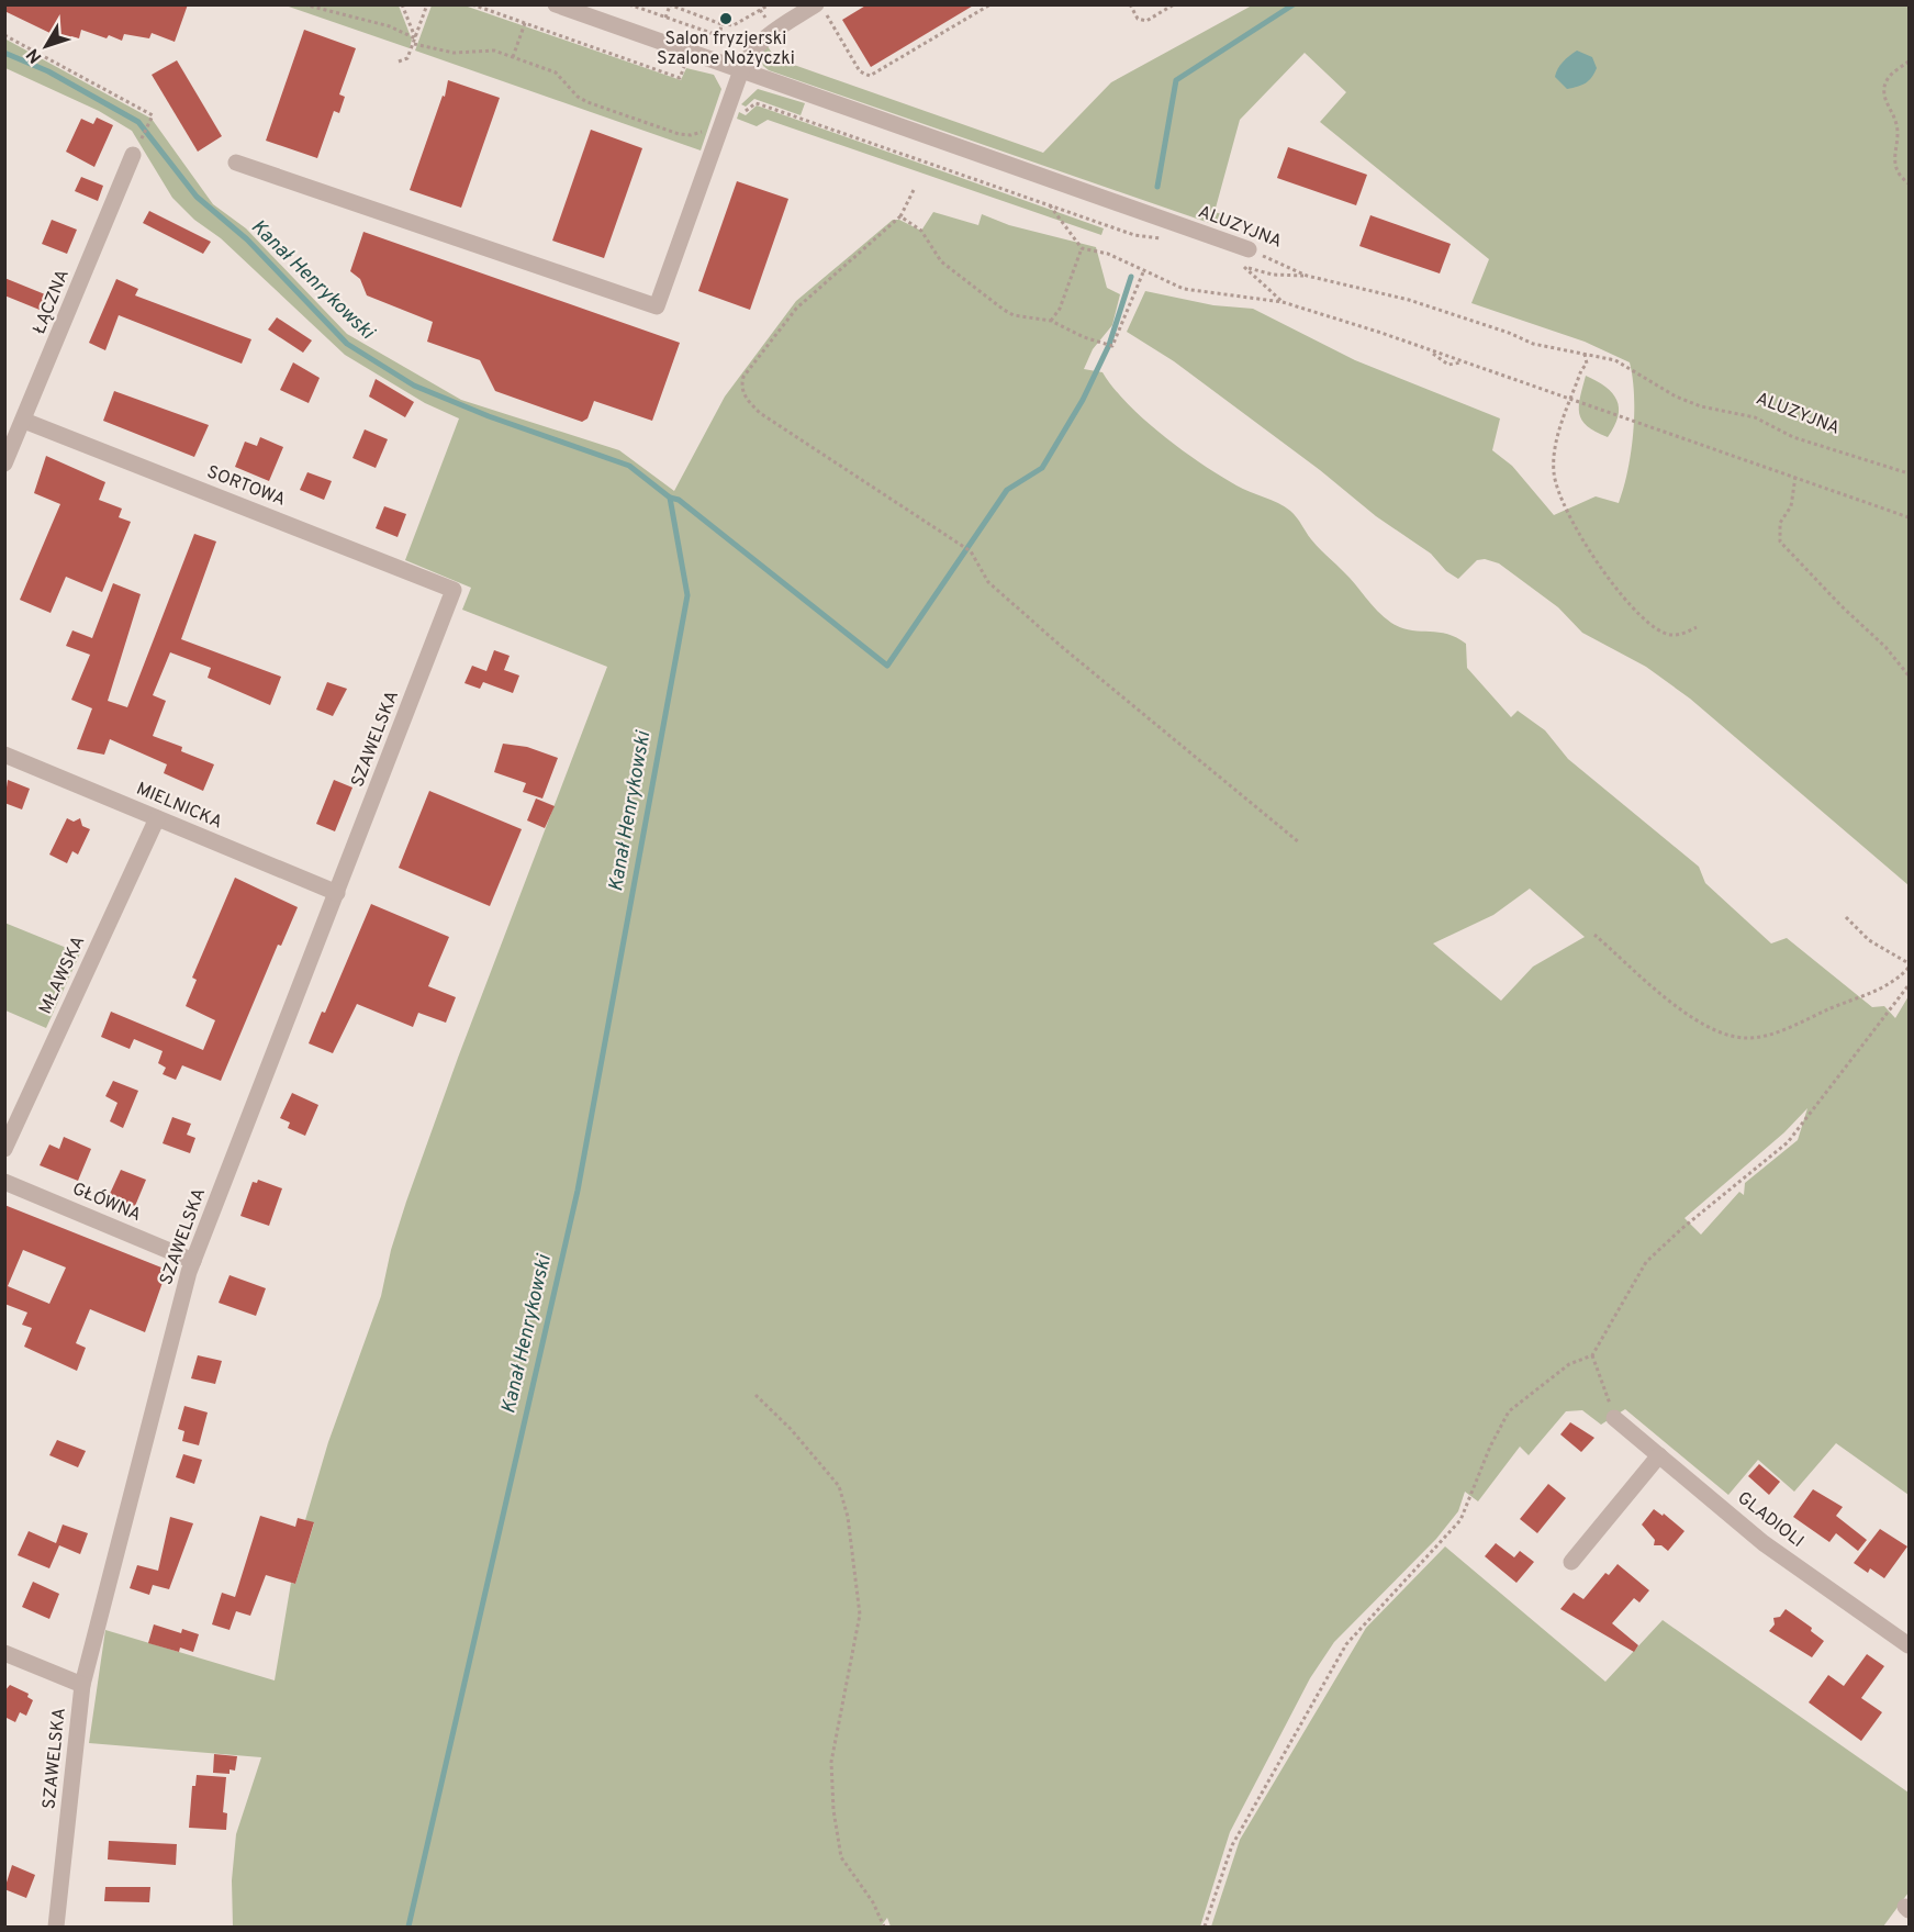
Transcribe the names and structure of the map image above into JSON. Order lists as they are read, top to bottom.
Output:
{
  "streets": {
    "street": [
      "ALUZYJNA",
      "ŁĄCZNA",
      "SORTOWA",
      "SZAWELSKA",
      "MIELNICKA",
      "MŁAWSKA",
      "GŁÓWNA",
      "GLADIOLI"
    ]
  },
  "crossings": [
    ["ŁĄCZNA", "SORTOWA"],
    ["SORTOWA", "SZAWELSKA"],
    ["SZAWELSKA", "MIELNICKA"],
    ["SZAWELSKA", "GŁÓWNA"],
    ["MIELNICKA", "MŁAWSKA"]
  ],
  "water": ["Kanał Henrykowski"],
  "places": ["Salon fryzjerski Szalone Nożyczki"],
  "north": "bottom left"
}
